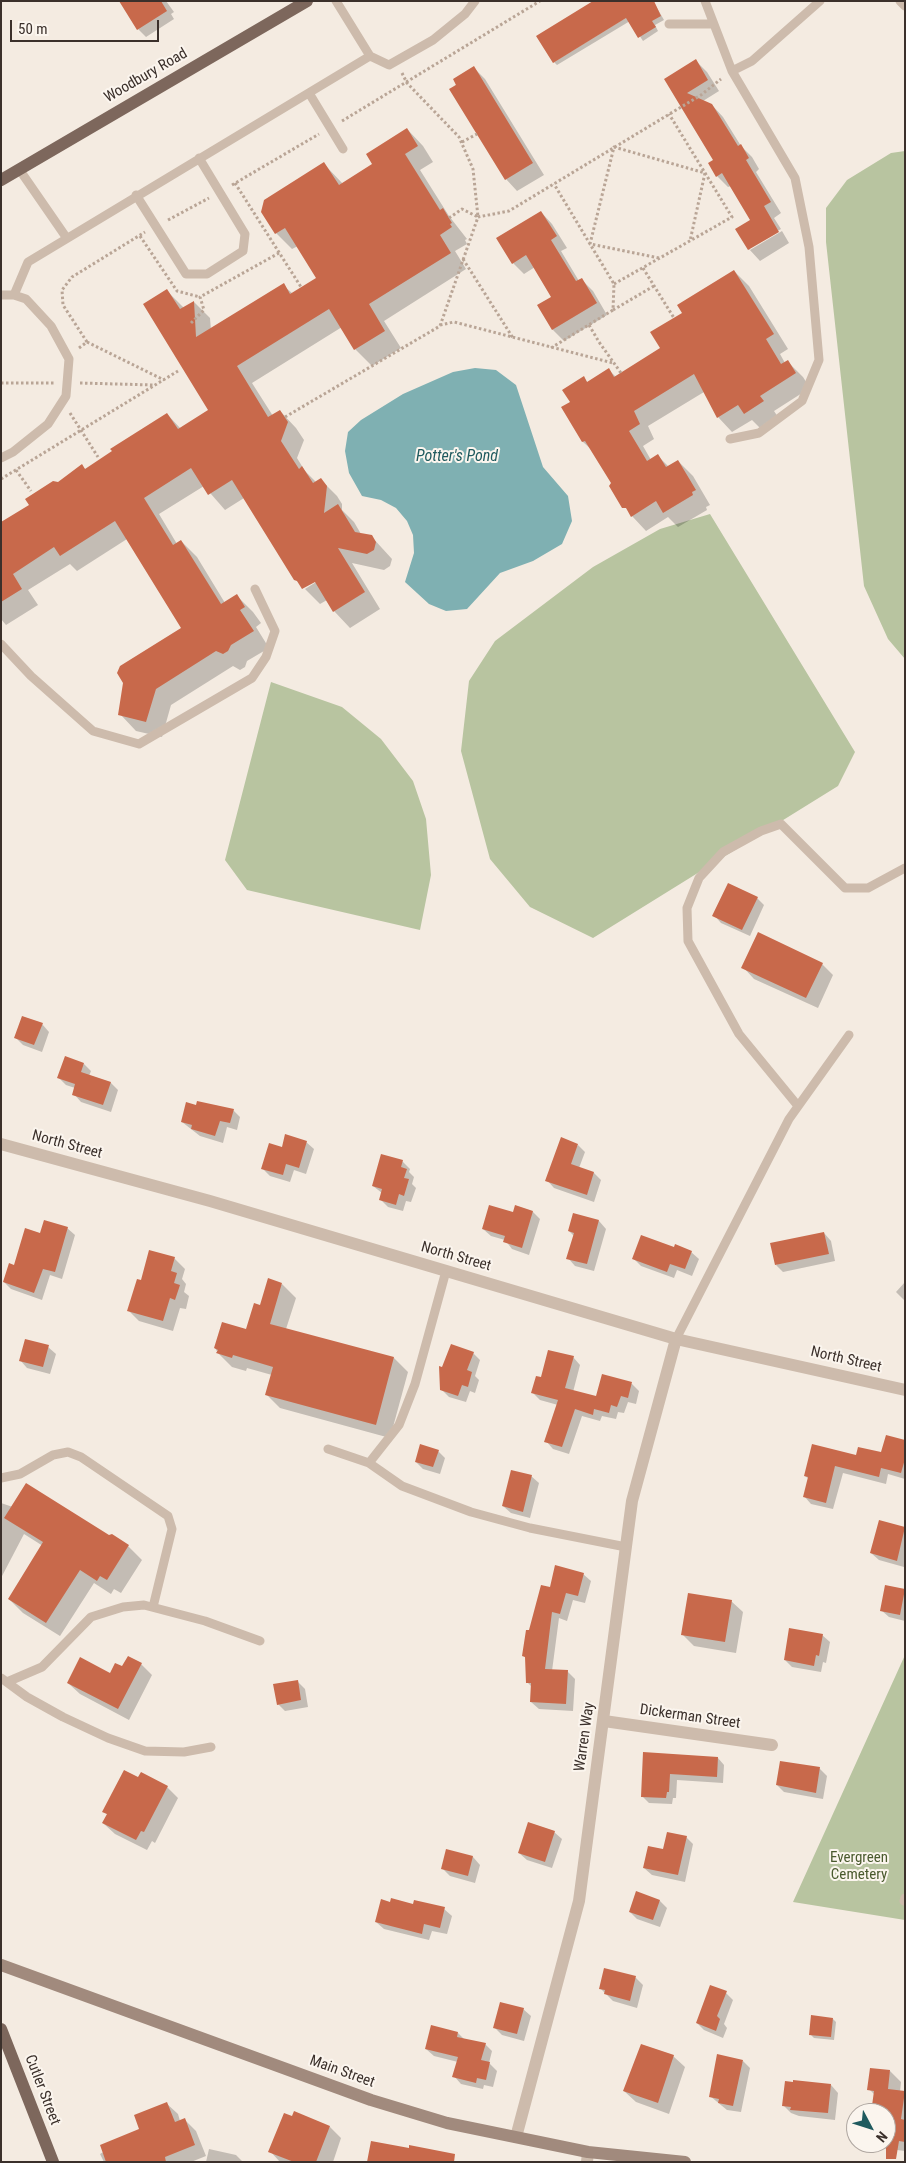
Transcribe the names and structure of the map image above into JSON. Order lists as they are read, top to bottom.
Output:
{
  "streets": {
    "main road": ["Woodbury Road", "Main Street", "Cutler Street"],
    "street": ["North Street", "Dickerman Street", "Warren Way"]
  },
  "crossings": [
    ["North Street", "Warren Way"],
    ["Dickerman Street", "Warren Way"],
    ["Warren Way", "Main Street"]
  ],
  "water": ["Potter's Pond"],
  "parks": ["Evergreen Cemetery"],
  "scale_bar": "50 m",
  "north": "bottom right"
}
